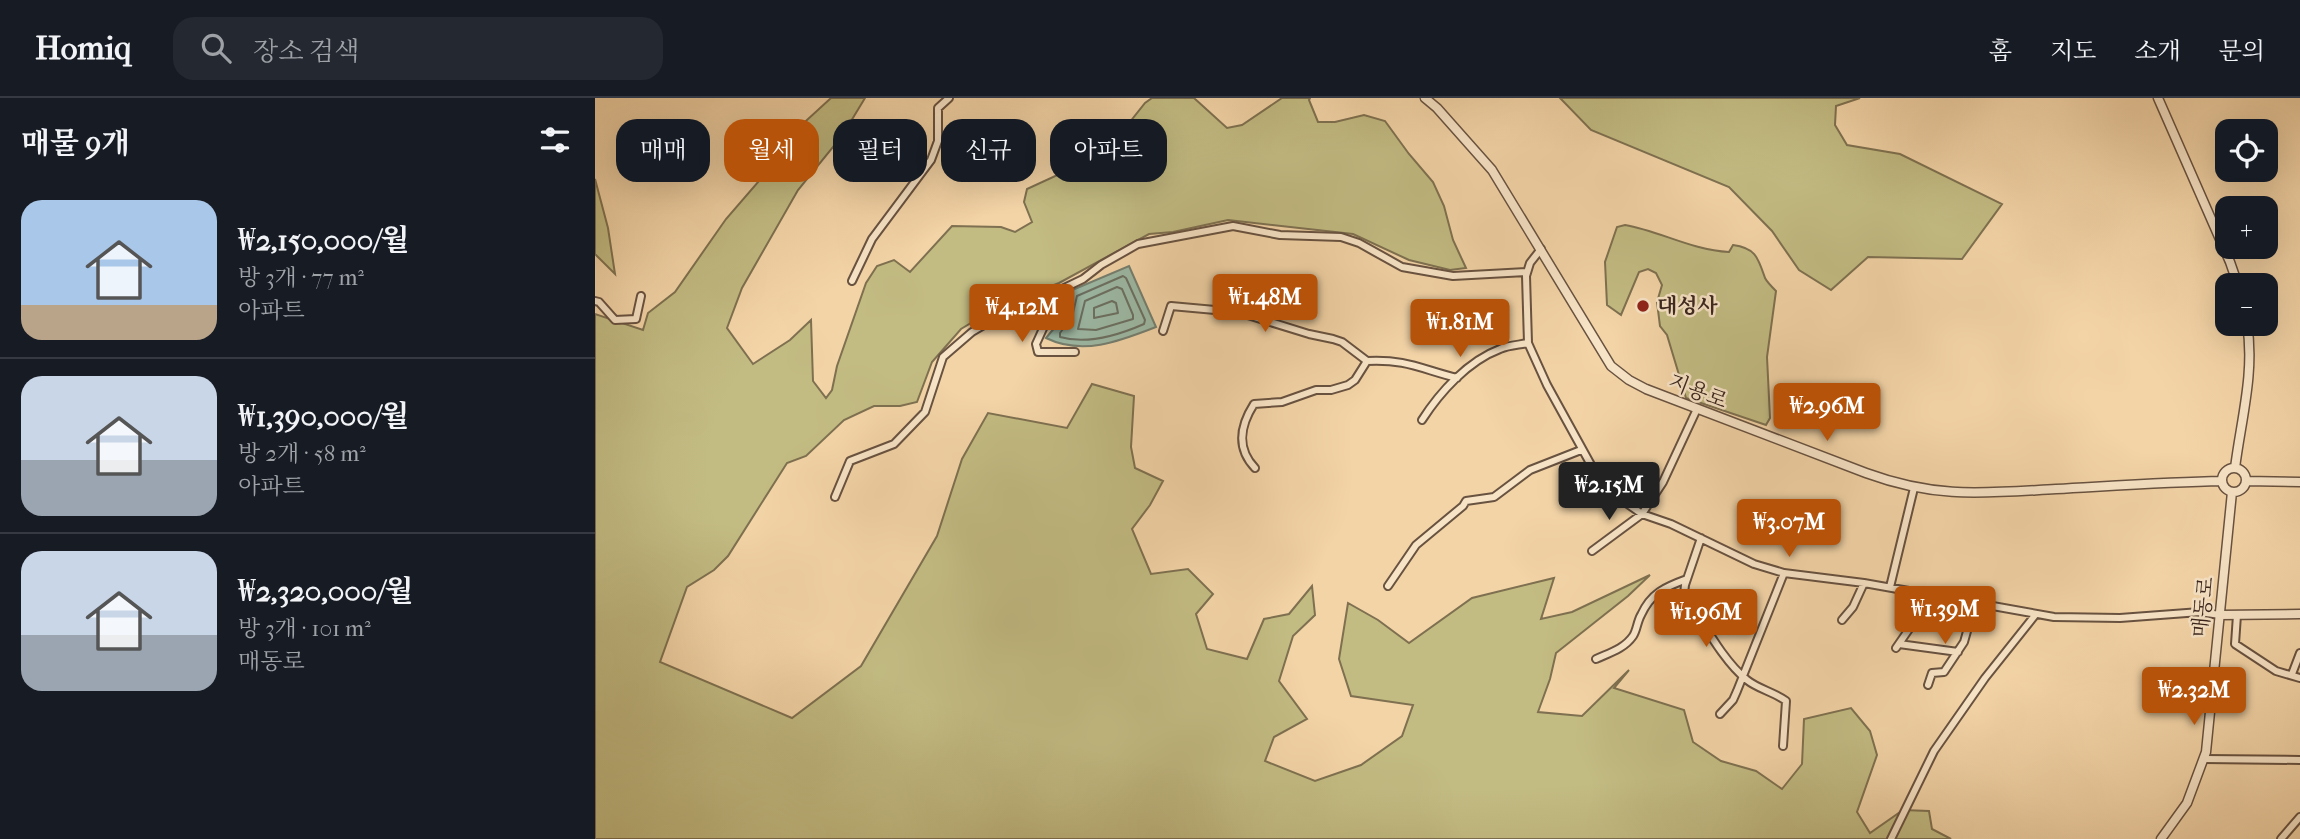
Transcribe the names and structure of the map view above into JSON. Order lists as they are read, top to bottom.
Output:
{
  "streets": {
    "street": ["지용로", "매동로"]
  },
  "crossings": [
    ["지용로", "매동로"]
  ],
  "places": ["대성사"],
  "page": {
    "header": "Homiq",
    "search": "장소 검색",
    "nav": [
      "홈",
      "지도",
      "소개",
      "문의"
    ],
    "heading": "매물 9개",
    "map_buttons": ["+", "−"],
    "chip": [
      "매매",
      "월세",
      "필터",
      "신규",
      "아파트"
    ],
    "list": [
      {
        "name": "₩2,150,000/월",
        "note": "방 3개 · 77 m² · 아파트"
      },
      {
        "name": "₩1,390,000/월",
        "note": "방 2개 · 58 m² · 아파트"
      },
      {
        "name": "₩2,320,000/월",
        "note": "방 3개 · 101 m² · 매동로"
      }
    ],
    "price": [
      "₩1.48M",
      "₩4.12M",
      "₩1.81M",
      "₩2.96M",
      "₩2.15M",
      "₩3.07M",
      "₩1.39M",
      "₩1.96M",
      "₩2.32M"
    ]
  }
}
